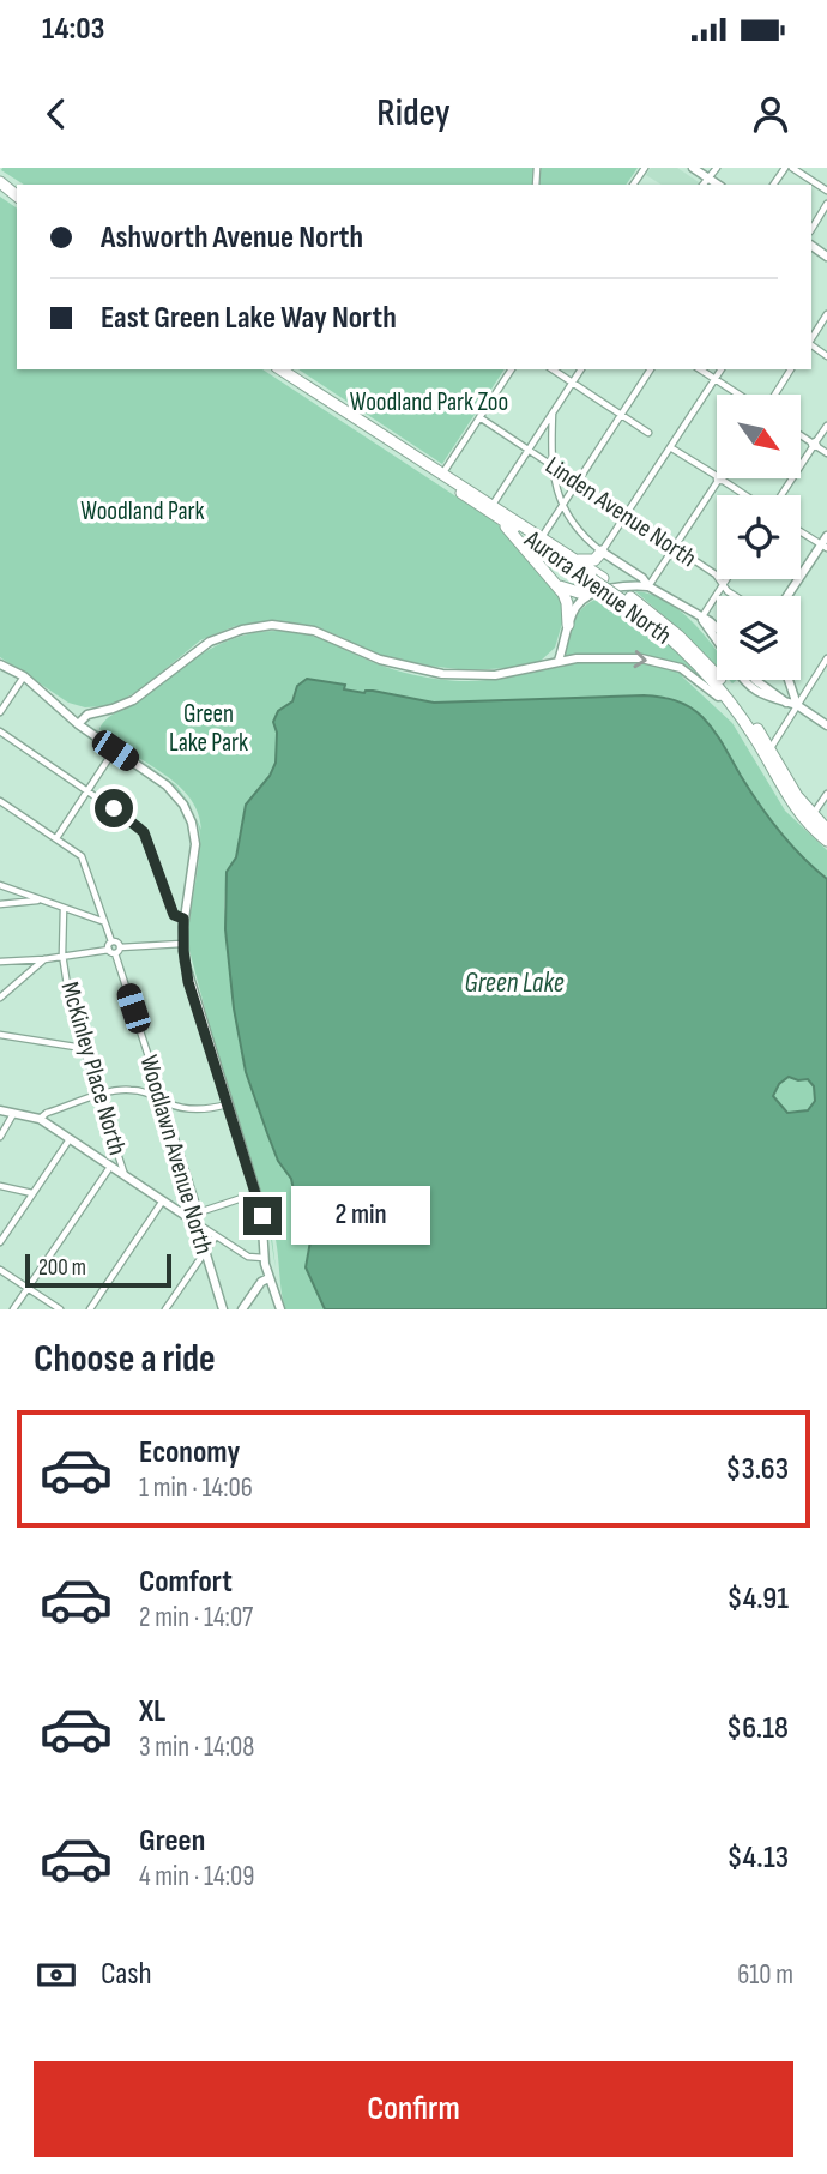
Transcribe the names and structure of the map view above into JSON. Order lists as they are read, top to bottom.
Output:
{
  "streets": {
    "highway": ["Aurora Avenue North"],
    "main road": ["Woodlawn Avenue North"],
    "street": ["Linden Avenue North", "McKinley Place North"]
  },
  "water": ["Green Lake"],
  "parks": ["Woodland Park Zoo", "Woodland Park", "Green Lake Park"],
  "scale_bar": "200 m",
  "north": "bottom right",
  "page": {
    "status": "14:03",
    "header": "Ridey",
    "banner": ["Ashworth Avenue North", "East Green Lake Way North"],
    "bubble": "2 min",
    "scale": "200 m",
    "heading": "Choose a ride",
    "list": [
      {
        "name": "Economy",
        "note": "1 min · 14:06",
        "value": "$3.63"
      },
      {
        "name": "Comfort",
        "note": "2 min · 14:07",
        "value": "$4.91"
      },
      {
        "name": "XL",
        "note": "3 min · 14:08",
        "value": "$6.18"
      },
      {
        "name": "Green",
        "note": "4 min · 14:09",
        "value": "$4.13"
      }
    ],
    "pay": ["Cash", "610 m"],
    "buttons": "Confirm"
  }
}
